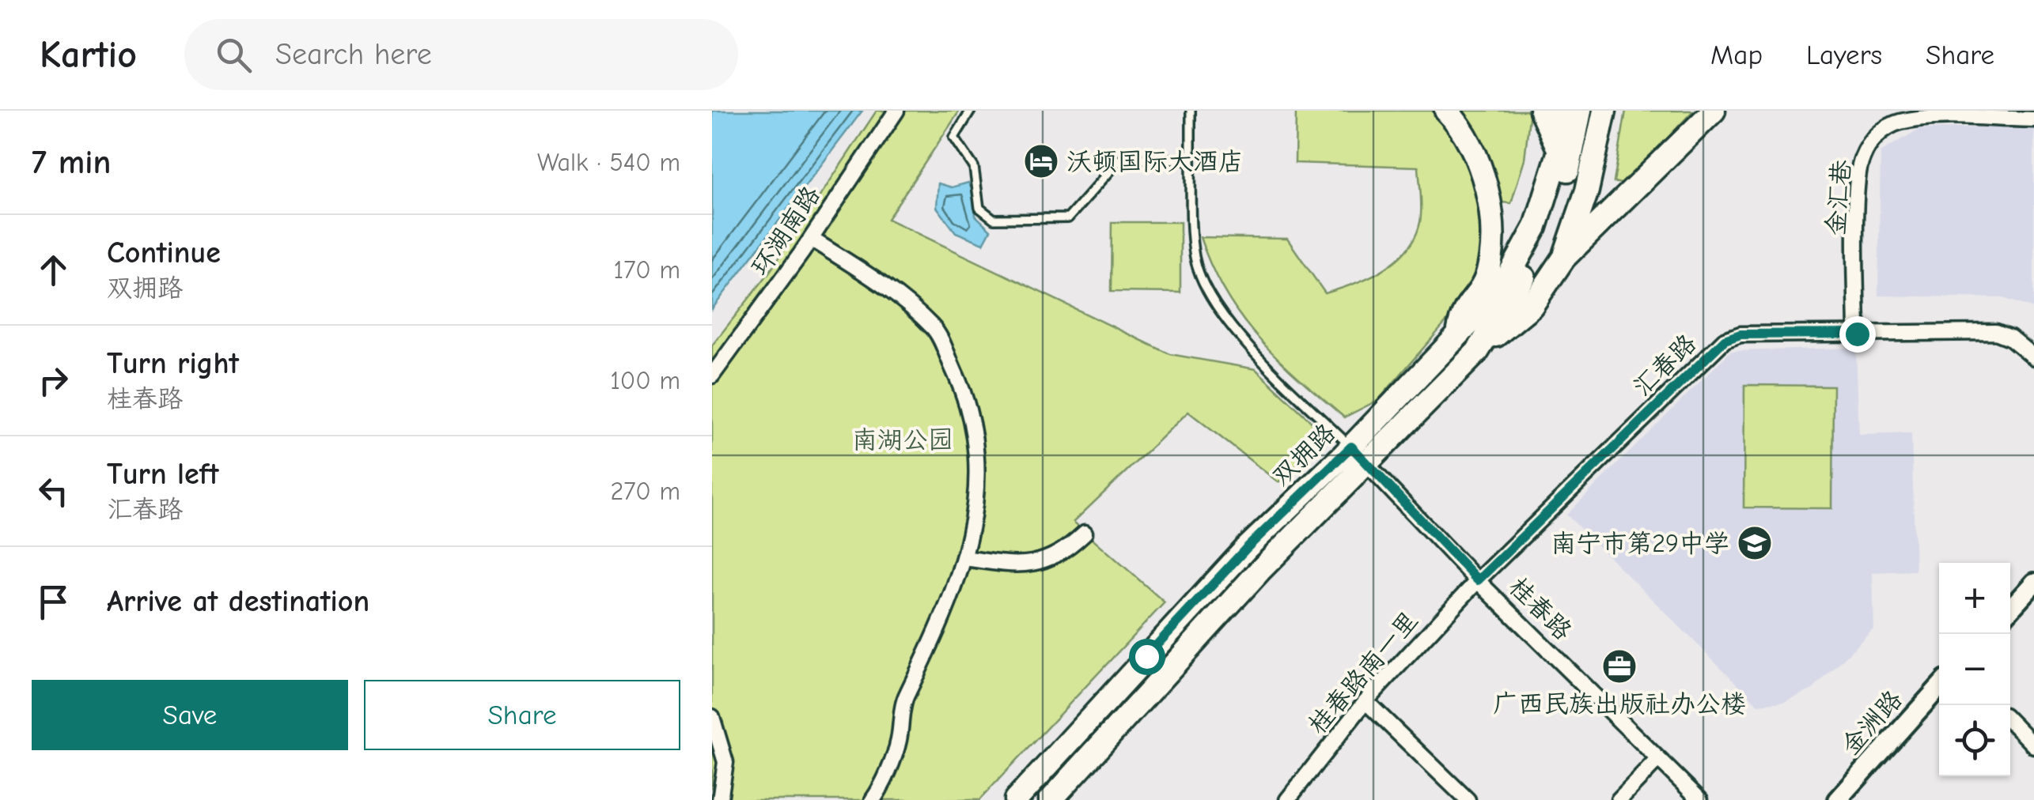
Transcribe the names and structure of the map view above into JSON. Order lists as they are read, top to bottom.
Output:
{
  "streets": {
    "main road": ["双拥路", "金洲路"],
    "street": [
      "金汇巷",
      "环湖南路",
      "汇春路",
      "桂春路",
      "桂春路南一里"
    ]
  },
  "crossings": [
    ["金汇巷", "汇春路"],
    ["汇春路", "桂春路"],
    ["汇春路", "桂春路南一里"],
    ["双拥路", "桂春路"],
    ["桂春路", "桂春路南一里"]
  ],
  "parks": ["南湖公园"],
  "places": {
    "hotel": ["沃顿国际大酒店"],
    "school or university": ["南宁市第29中学"],
    "office": ["广西民族出版社办公楼"]
  },
  "page": {
    "header": "Kartio",
    "search": "Search here",
    "nav": ["Map", "Layers", "Share"],
    "heading": ["7 min", "Walk · 540 m"],
    "list": [
      ["Continue", "双拥路", "170 m"],
      ["Turn right", "桂春路", "100 m"],
      ["Turn left", "汇春路", "270 m"],
      "Arrive at destination"
    ],
    "map_buttons": ["+", "−"],
    "buttons": ["Save", "Share"]
  }
}
